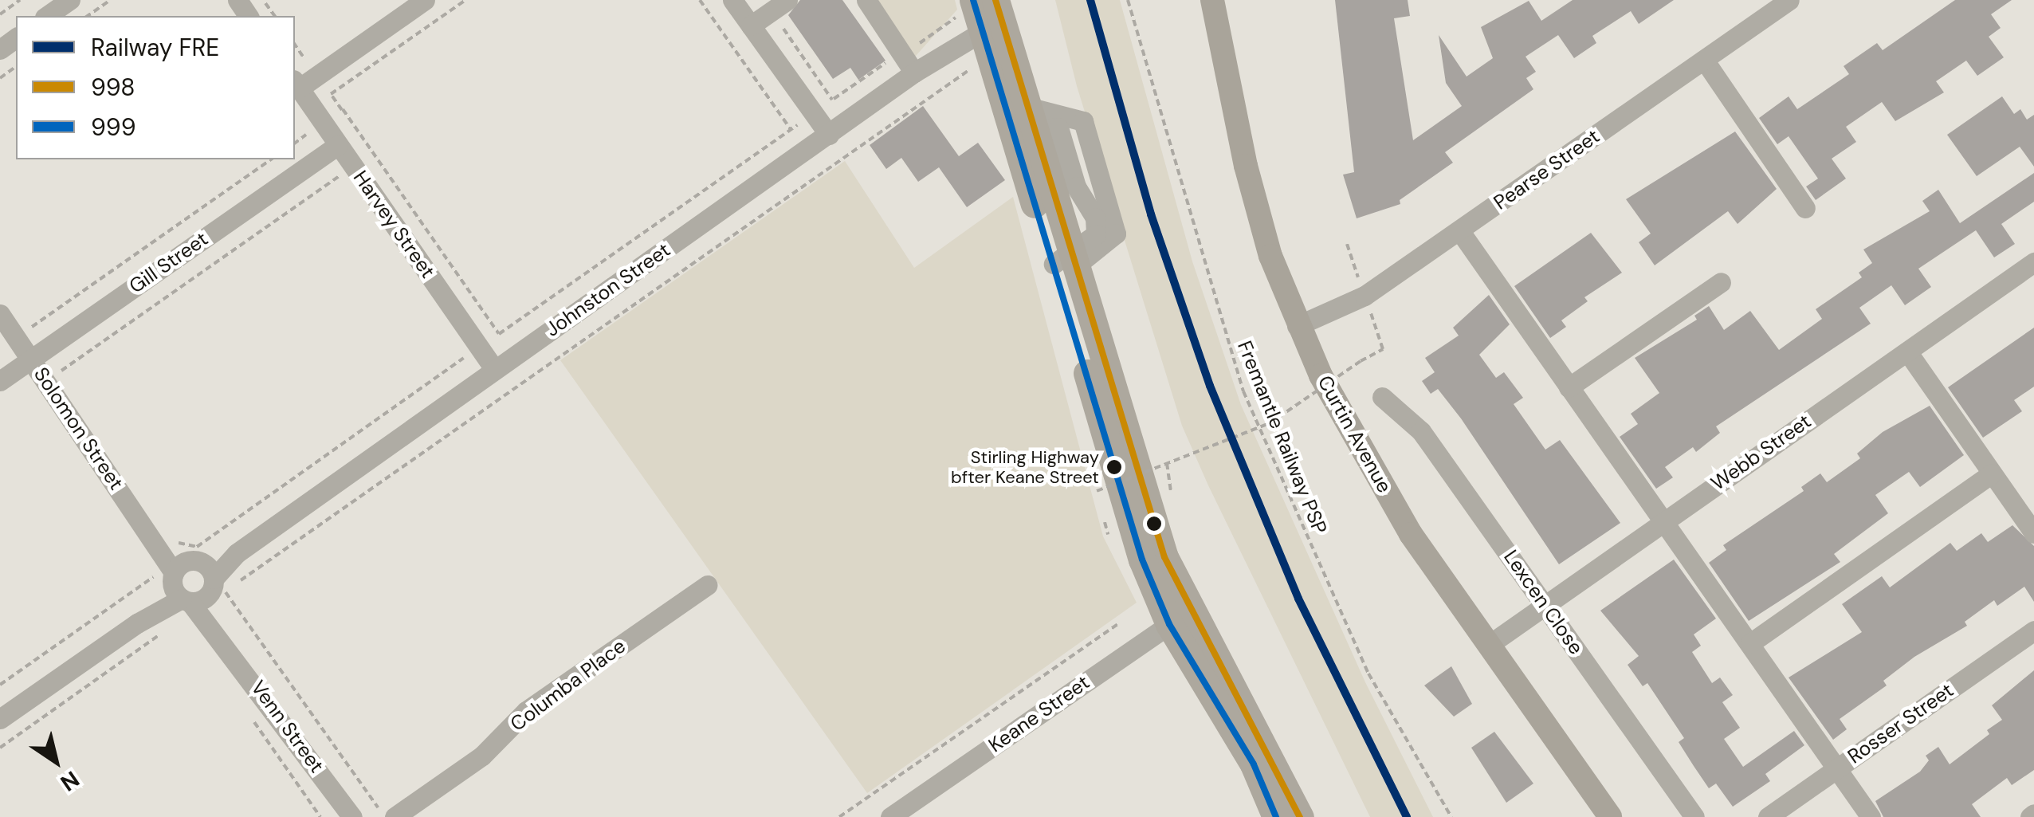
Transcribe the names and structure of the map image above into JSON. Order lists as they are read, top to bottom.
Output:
{
  "streets": {
    "main road": ["Curtin Avenue"],
    "street": [
      "Pearse Street",
      "Harvey Street",
      "Gill Street",
      "Johnston Street",
      "Solomon Street",
      "Webb Street",
      "Lexcen Close",
      "Columba Place",
      "Keane Street",
      "Rosser Street",
      "Venn Street"
    ],
    "path": ["Fremantle Railway PSP"]
  },
  "crossings": [
    ["Pearse Street", "Curtin Avenue"],
    ["Harvey Street", "Gill Street"],
    ["Harvey Street", "Johnston Street"],
    ["Gill Street", "Solomon Street"],
    ["Johnston Street", "Solomon Street"],
    ["Johnston Street", "Venn Street"],
    ["Solomon Street", "Venn Street"],
    ["Curtin Avenue", "Webb Street"],
    ["Webb Street", "Lexcen Close"]
  ],
  "places": ["Stirling Highway bfter Keane Street"],
  "lines": ["rail line FRE", "transit line 998", "transit line 999"],
  "legend": ["Railway FRE", "998", "999"],
  "north": "bottom right"
}
